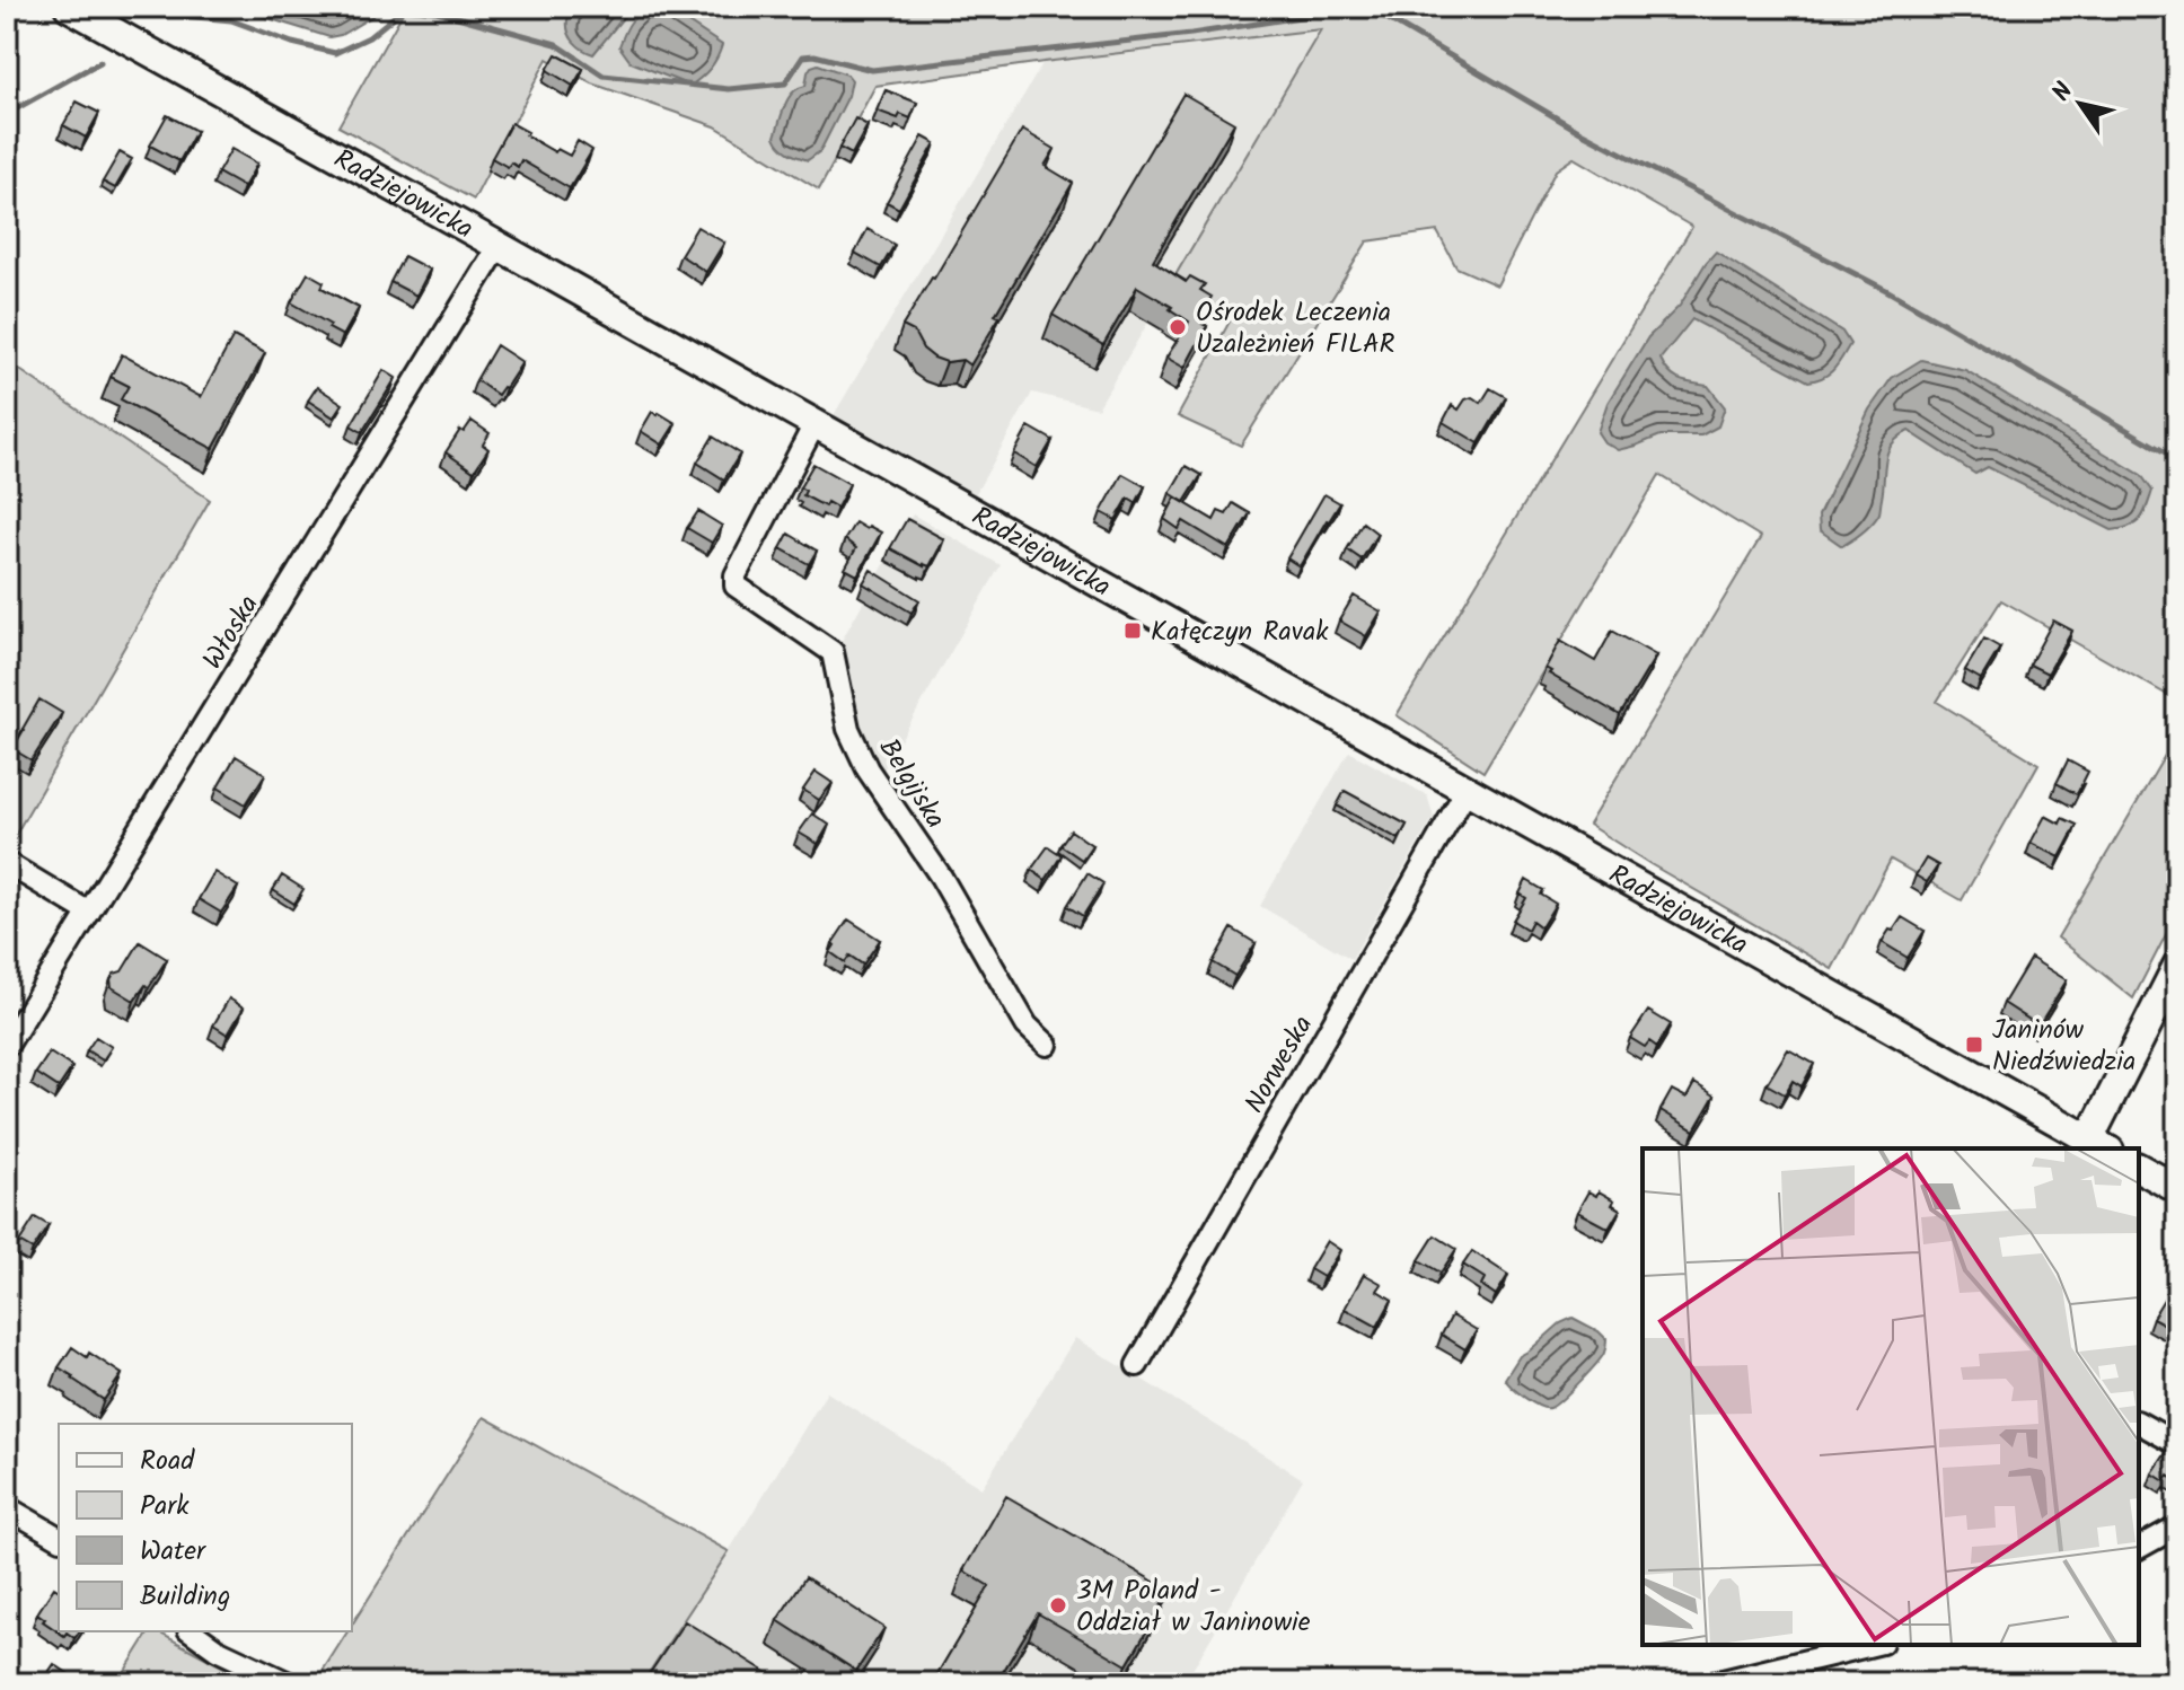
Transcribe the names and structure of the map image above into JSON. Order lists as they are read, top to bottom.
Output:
{
  "streets": {
    "main road": ["Radziejowicka"],
    "street": ["Włoska", "Belgijska", "Norweska"]
  },
  "crossings": [
    ["Radziejowicka", "Włoska"],
    ["Radziejowicka", "Belgijska"],
    ["Radziejowicka", "Norweska"]
  ],
  "places": {
    "other": ["Ośrodek Leczenia Uzależnień FILAR", "3M Poland - Oddział w Janinowie"],
    "transit": ["Kałęczyn Ravak", "Janinów Niedźwiedzia"]
  },
  "legend": [
    "Road",
    "Park",
    "Water",
    "Building"
  ],
  "north": "top left"
}
